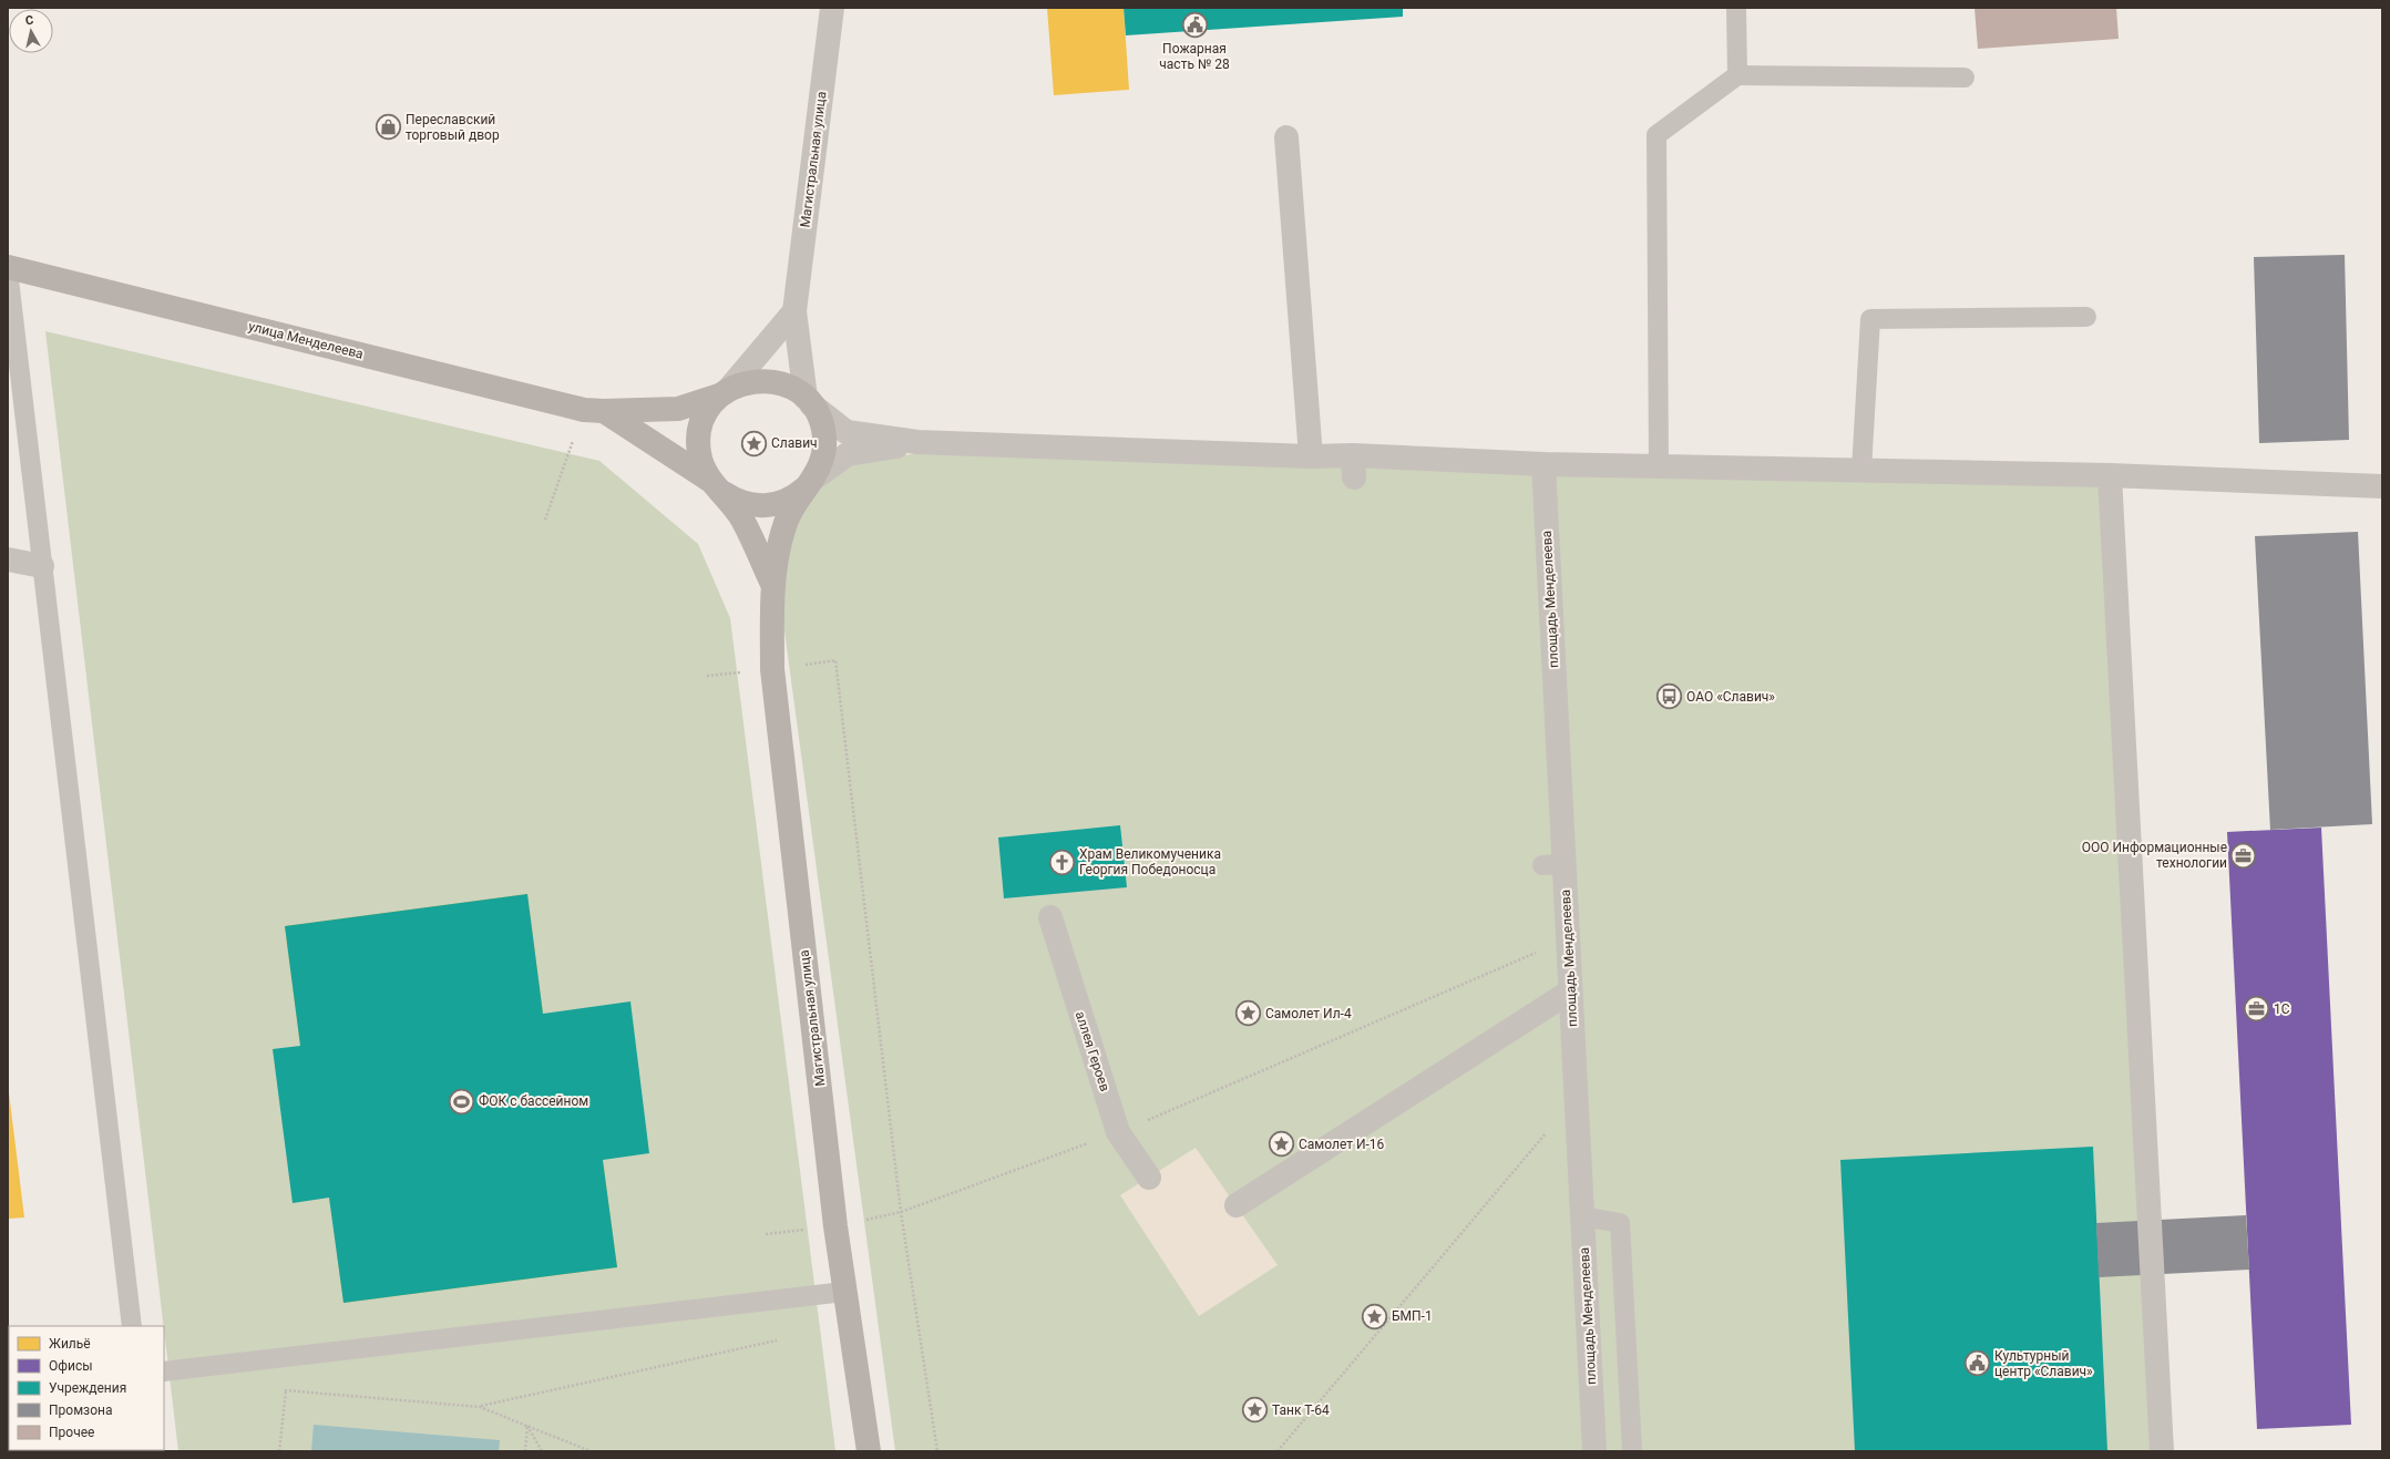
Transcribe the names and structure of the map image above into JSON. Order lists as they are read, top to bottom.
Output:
{
  "streets": {
    "main road": ["Магистральная улица", "улица Менделеева"],
    "street": ["площадь Менделеева", "аллея Героев"]
  },
  "places": {
    "public building": ["Пожарная часть № 28", "Культурный центр «Славич»"],
    "shop": ["Переславский торговый двор"],
    "place": [
      "Славич",
      "Самолет Ил-4",
      "Самолет И-16",
      "БМП-1",
      "Танк Т-64"
    ],
    "bus stop": ["ОАО «Славич»"],
    "office": ["ООО Информационные технологии", "1С"],
    "church": ["Храм Великомученика Георгия Победоносца"],
    "sports": ["ФОК с бассейном"]
  },
  "legend": [
    "Жильё",
    "Офисы",
    "Учреждения",
    "Промзона",
    "Прочее"
  ],
  "north": "top"
}
